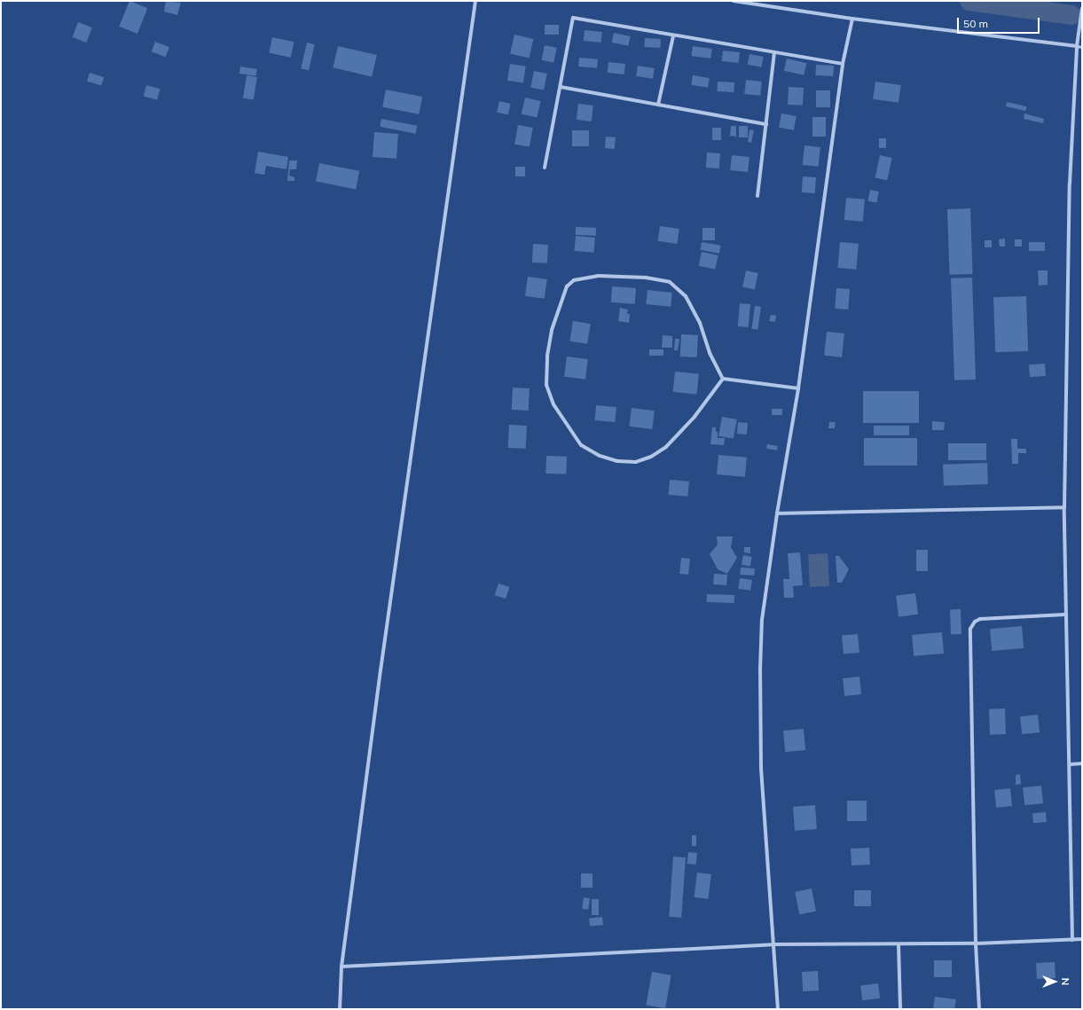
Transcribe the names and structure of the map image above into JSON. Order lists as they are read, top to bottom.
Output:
{
  "scale_bar": "50 m",
  "north": "right"
}
